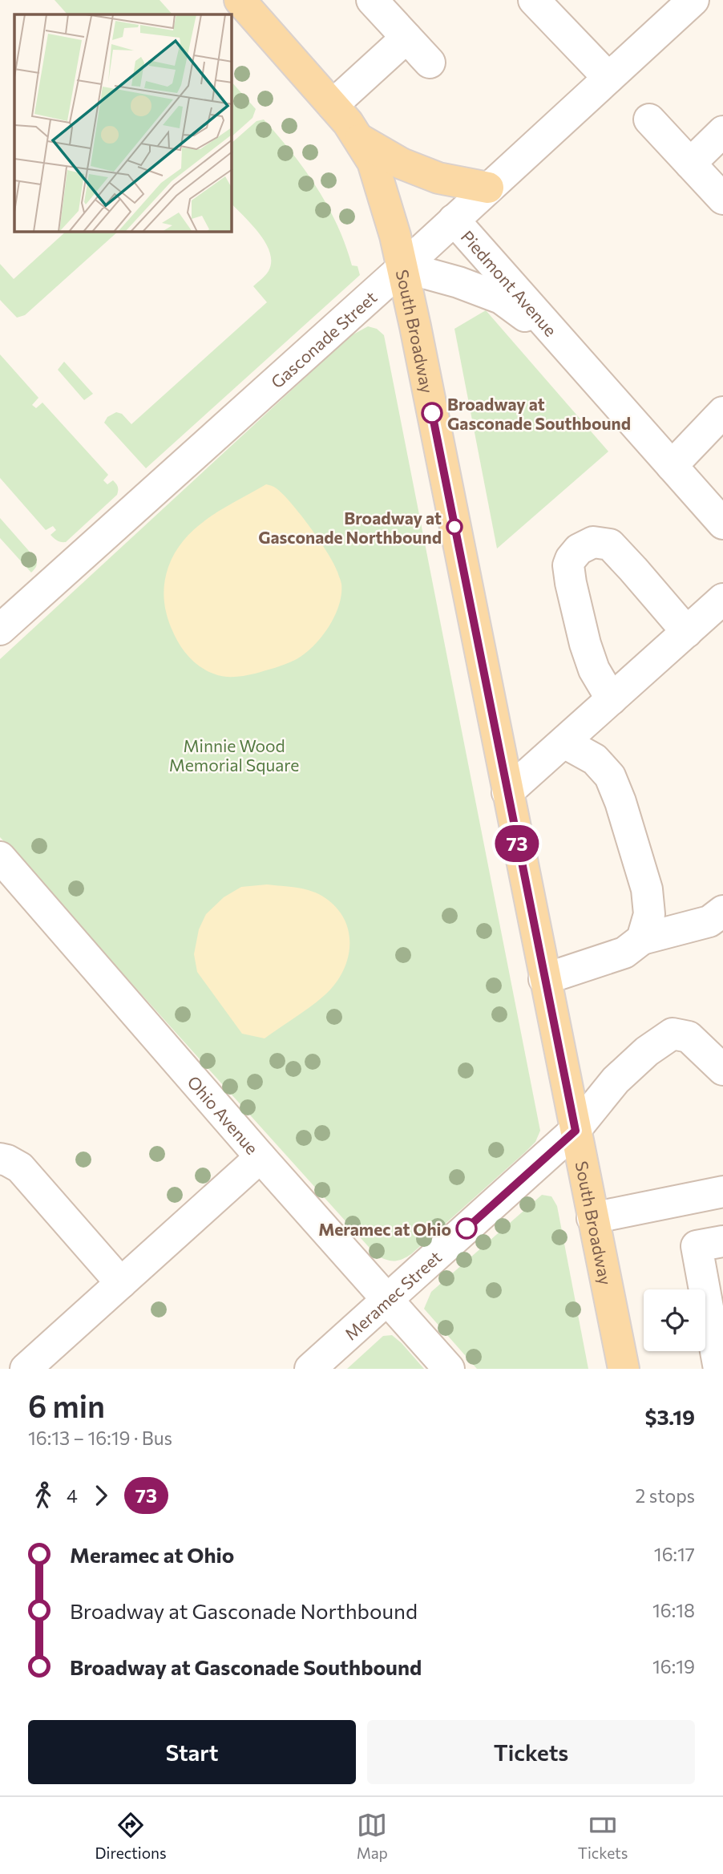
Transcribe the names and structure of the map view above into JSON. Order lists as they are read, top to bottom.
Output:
{
  "streets": {
    "main road": ["South Broadway"],
    "street": [
      "Piedmont Avenue",
      "Gasconade Street",
      "Ohio Avenue",
      "Meramec Street"
    ]
  },
  "crossings": [
    ["Piedmont Avenue", "South Broadway"],
    ["Piedmont Avenue", "Gasconade Street"],
    ["South Broadway", "Gasconade Street"],
    ["South Broadway", "Meramec Street"],
    ["Ohio Avenue", "Meramec Street"]
  ],
  "parks": ["Minnie Wood Memorial Square"],
  "places": ["Broadway at Gasconade Southbound", "Broadway at Gasconade Northbound", "Meramec at Ohio"],
  "lines": ["bus line 73"],
  "page": {
    "on_map": "73",
    "heading": ["6 min", "16:13 – 16:19 · Bus", "$3.19"],
    "legs": ["4", "73", "2 stops"],
    "list": [
      {
        "name": "Meramec at Ohio",
        "value": "16:17"
      },
      {
        "name": "Broadway at Gasconade Northbound",
        "value": "16:18"
      },
      {
        "name": "Broadway at Gasconade Southbound",
        "value": "16:19"
      }
    ],
    "buttons": ["Start", "Tickets"],
    "tabs": ["Directions", "Map", "Tickets"]
  }
}
